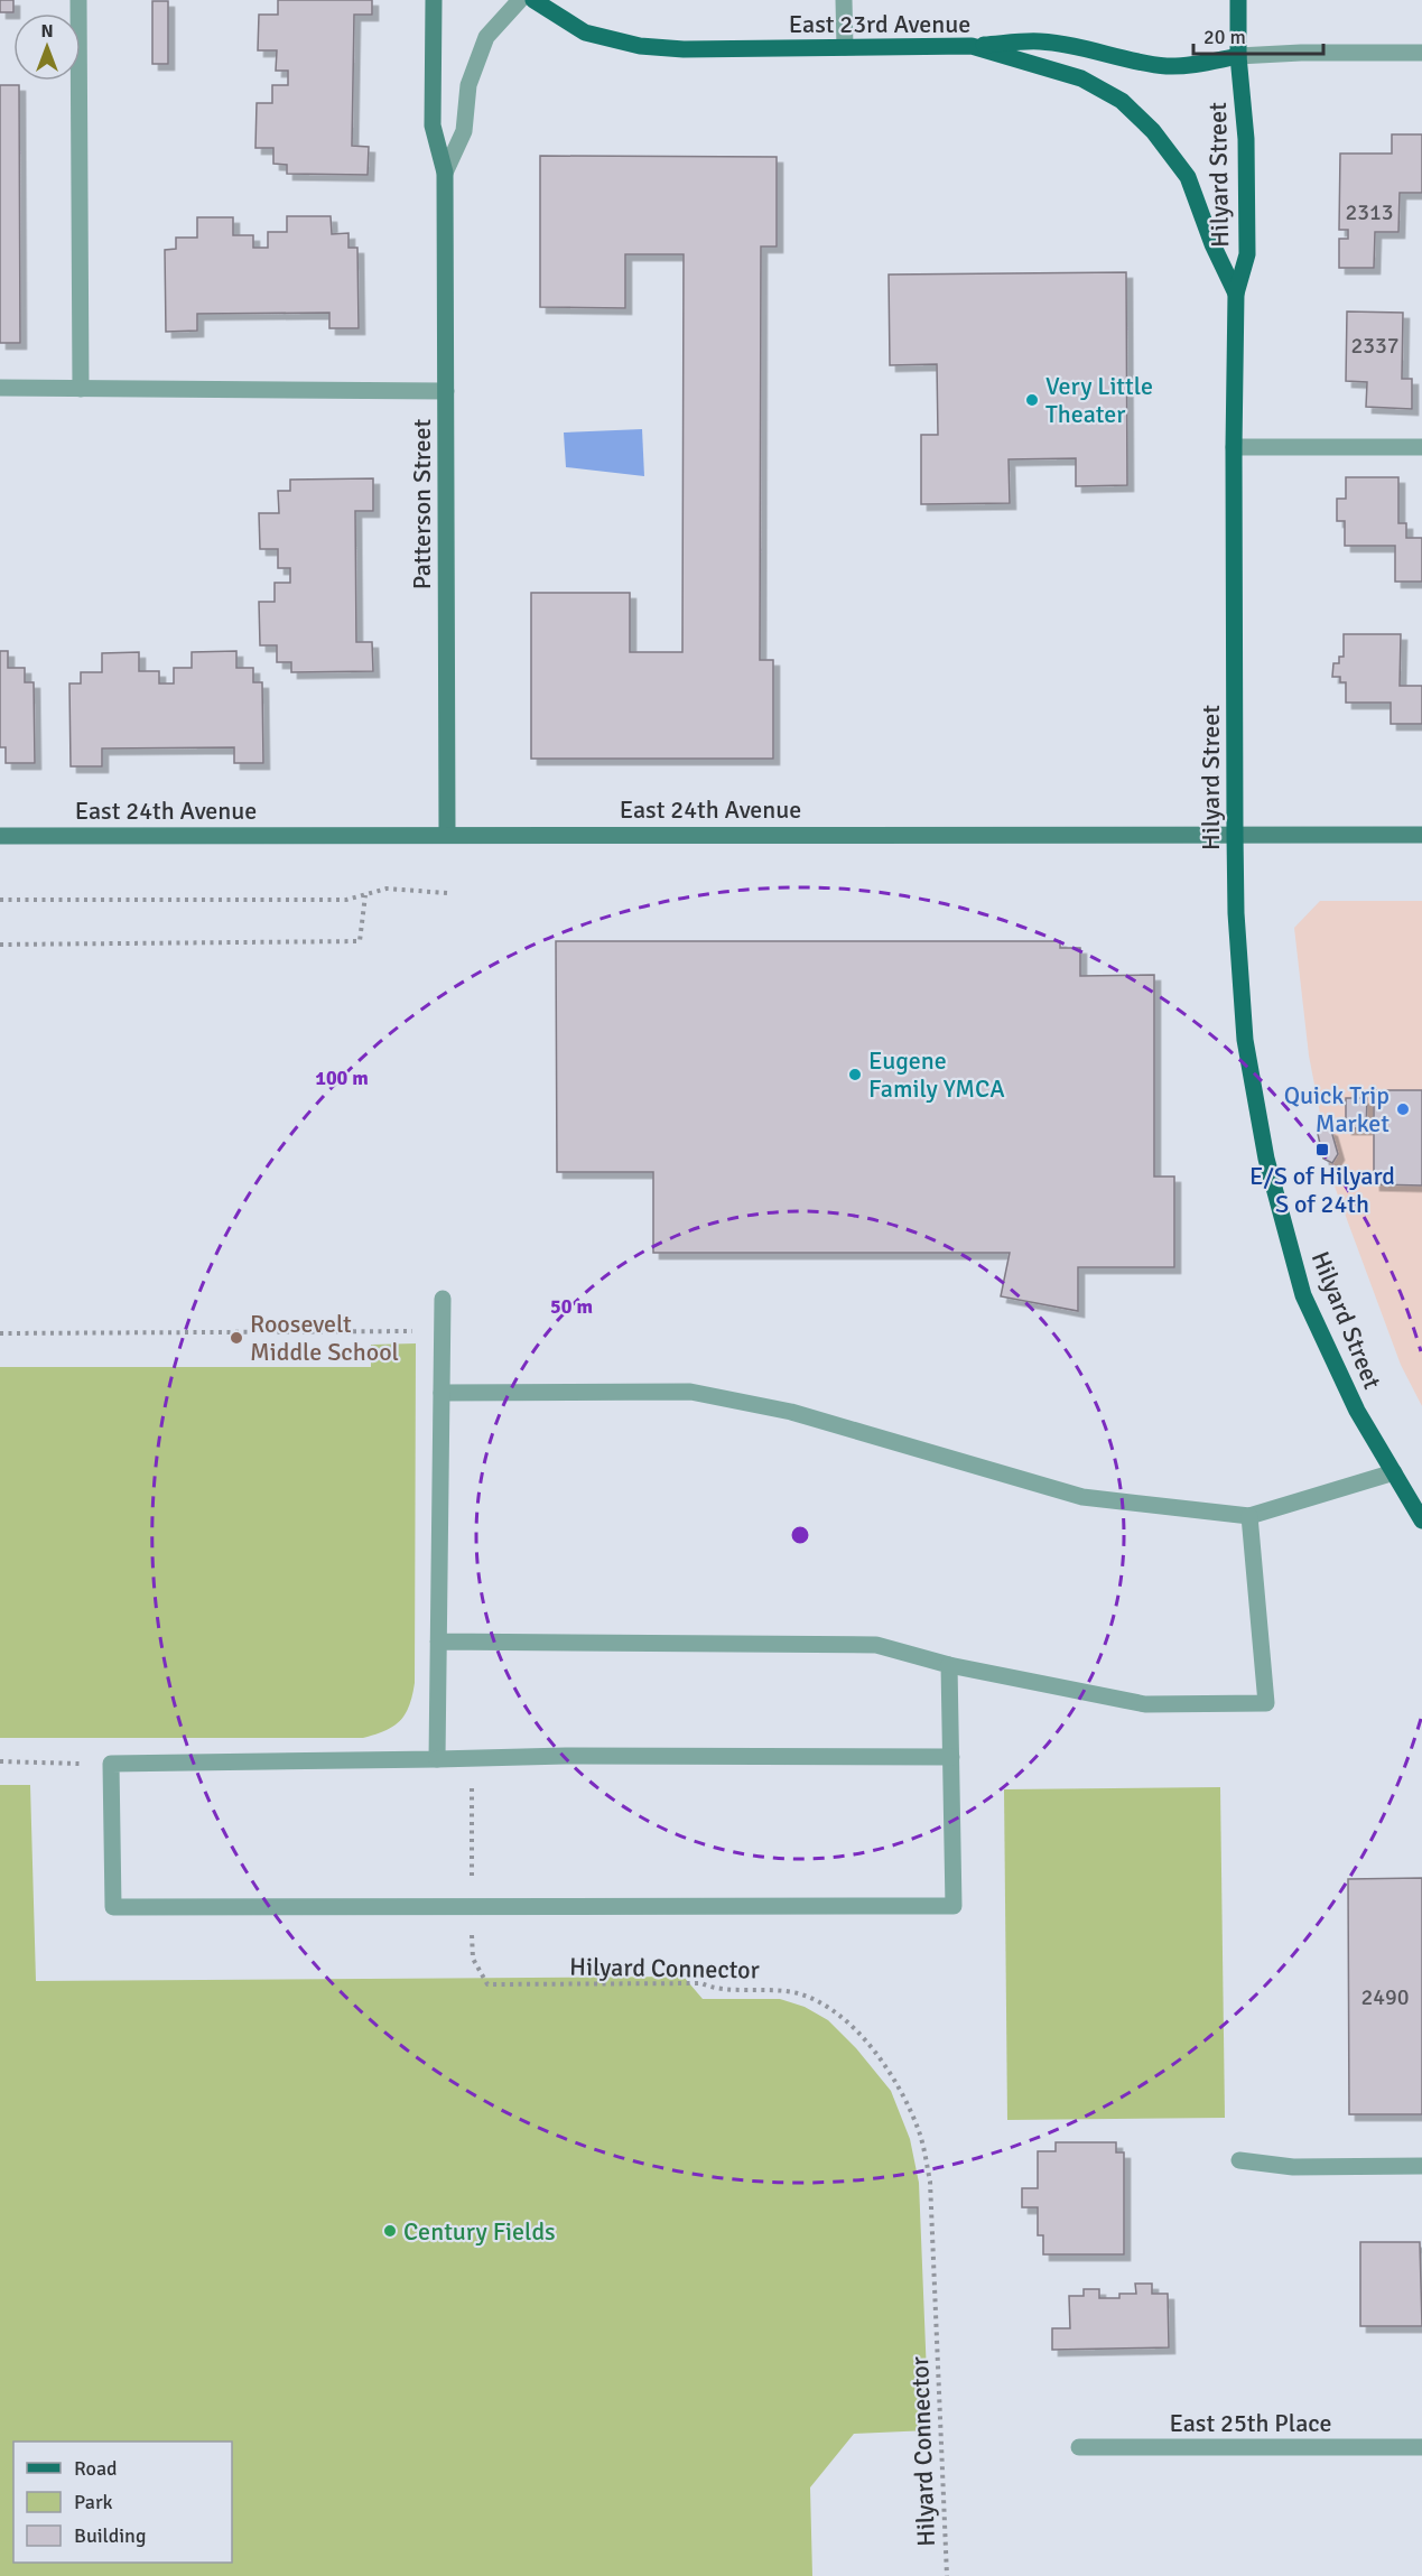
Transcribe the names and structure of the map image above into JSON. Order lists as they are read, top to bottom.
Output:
{
  "streets": {
    "main road": ["East 23rd Avenue", "Hilyard Street"],
    "street": ["Patterson Street", "East 24th Avenue", "East 25th Place"],
    "path": ["Hilyard Connector"]
  },
  "crossings": [
    ["East 23rd Avenue", "Hilyard Street"],
    ["Hilyard Street", "East 24th Avenue"],
    ["Patterson Street", "East 24th Avenue"]
  ],
  "places": {
    "other": [
      "Very Little Theater",
      "Eugene Family YMCA",
      "Quick Trip Market",
      "Roosevelt Middle School",
      "Century Fields"
    ],
    "transit": ["E/S of Hilyard S of 24th"]
  },
  "house_numbers": ["2313", "2337", "2490"],
  "legend": ["Road", "Park", "Building"],
  "scale_bar": "20 m",
  "north": "top",
  "rings": ["100 m", "50 m"]
}
